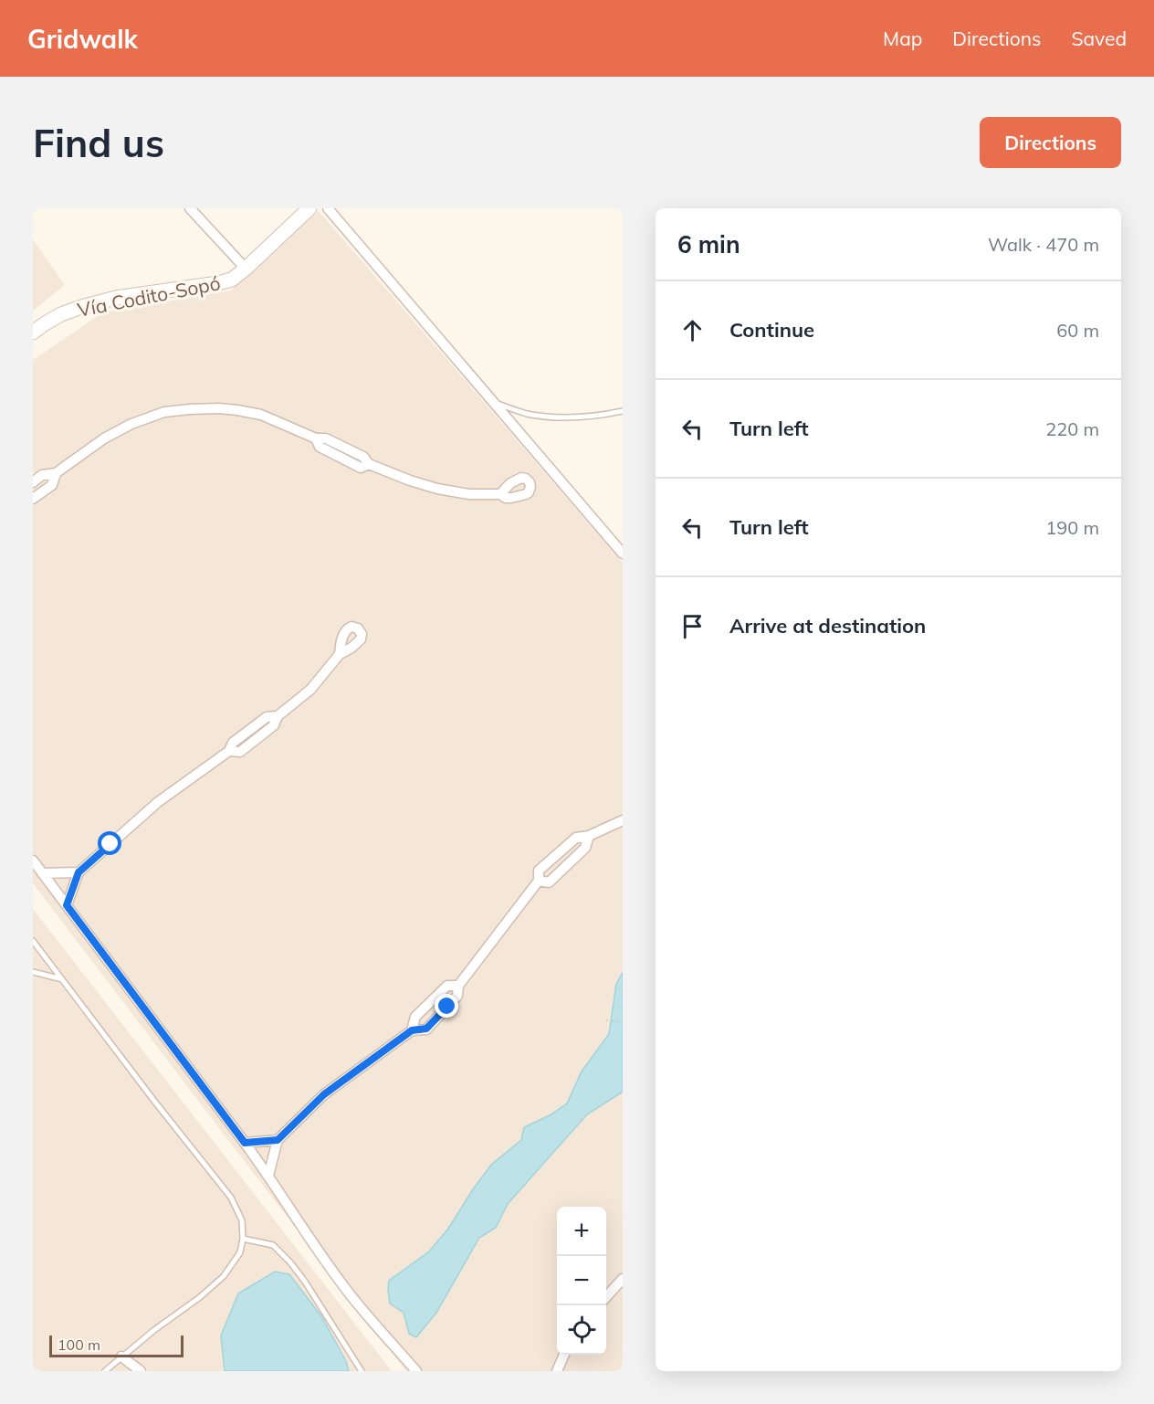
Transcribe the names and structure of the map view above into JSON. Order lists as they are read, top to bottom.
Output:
{
  "streets": {
    "street": ["Vía Codito-Sopó"]
  },
  "scale_bar": "100 m",
  "page": {
    "header": "Gridwalk",
    "nav": ["Map", "Directions", "Saved"],
    "buttons": "Directions",
    "title": "Find us",
    "heading": ["6 min", "Walk · 470 m"],
    "list": [
      ["Continue", "60 m"],
      ["Turn left", "220 m"],
      ["Turn left", "190 m"],
      "Arrive at destination"
    ],
    "map_buttons": ["+", "−"],
    "scale": "100 m"
  }
}
